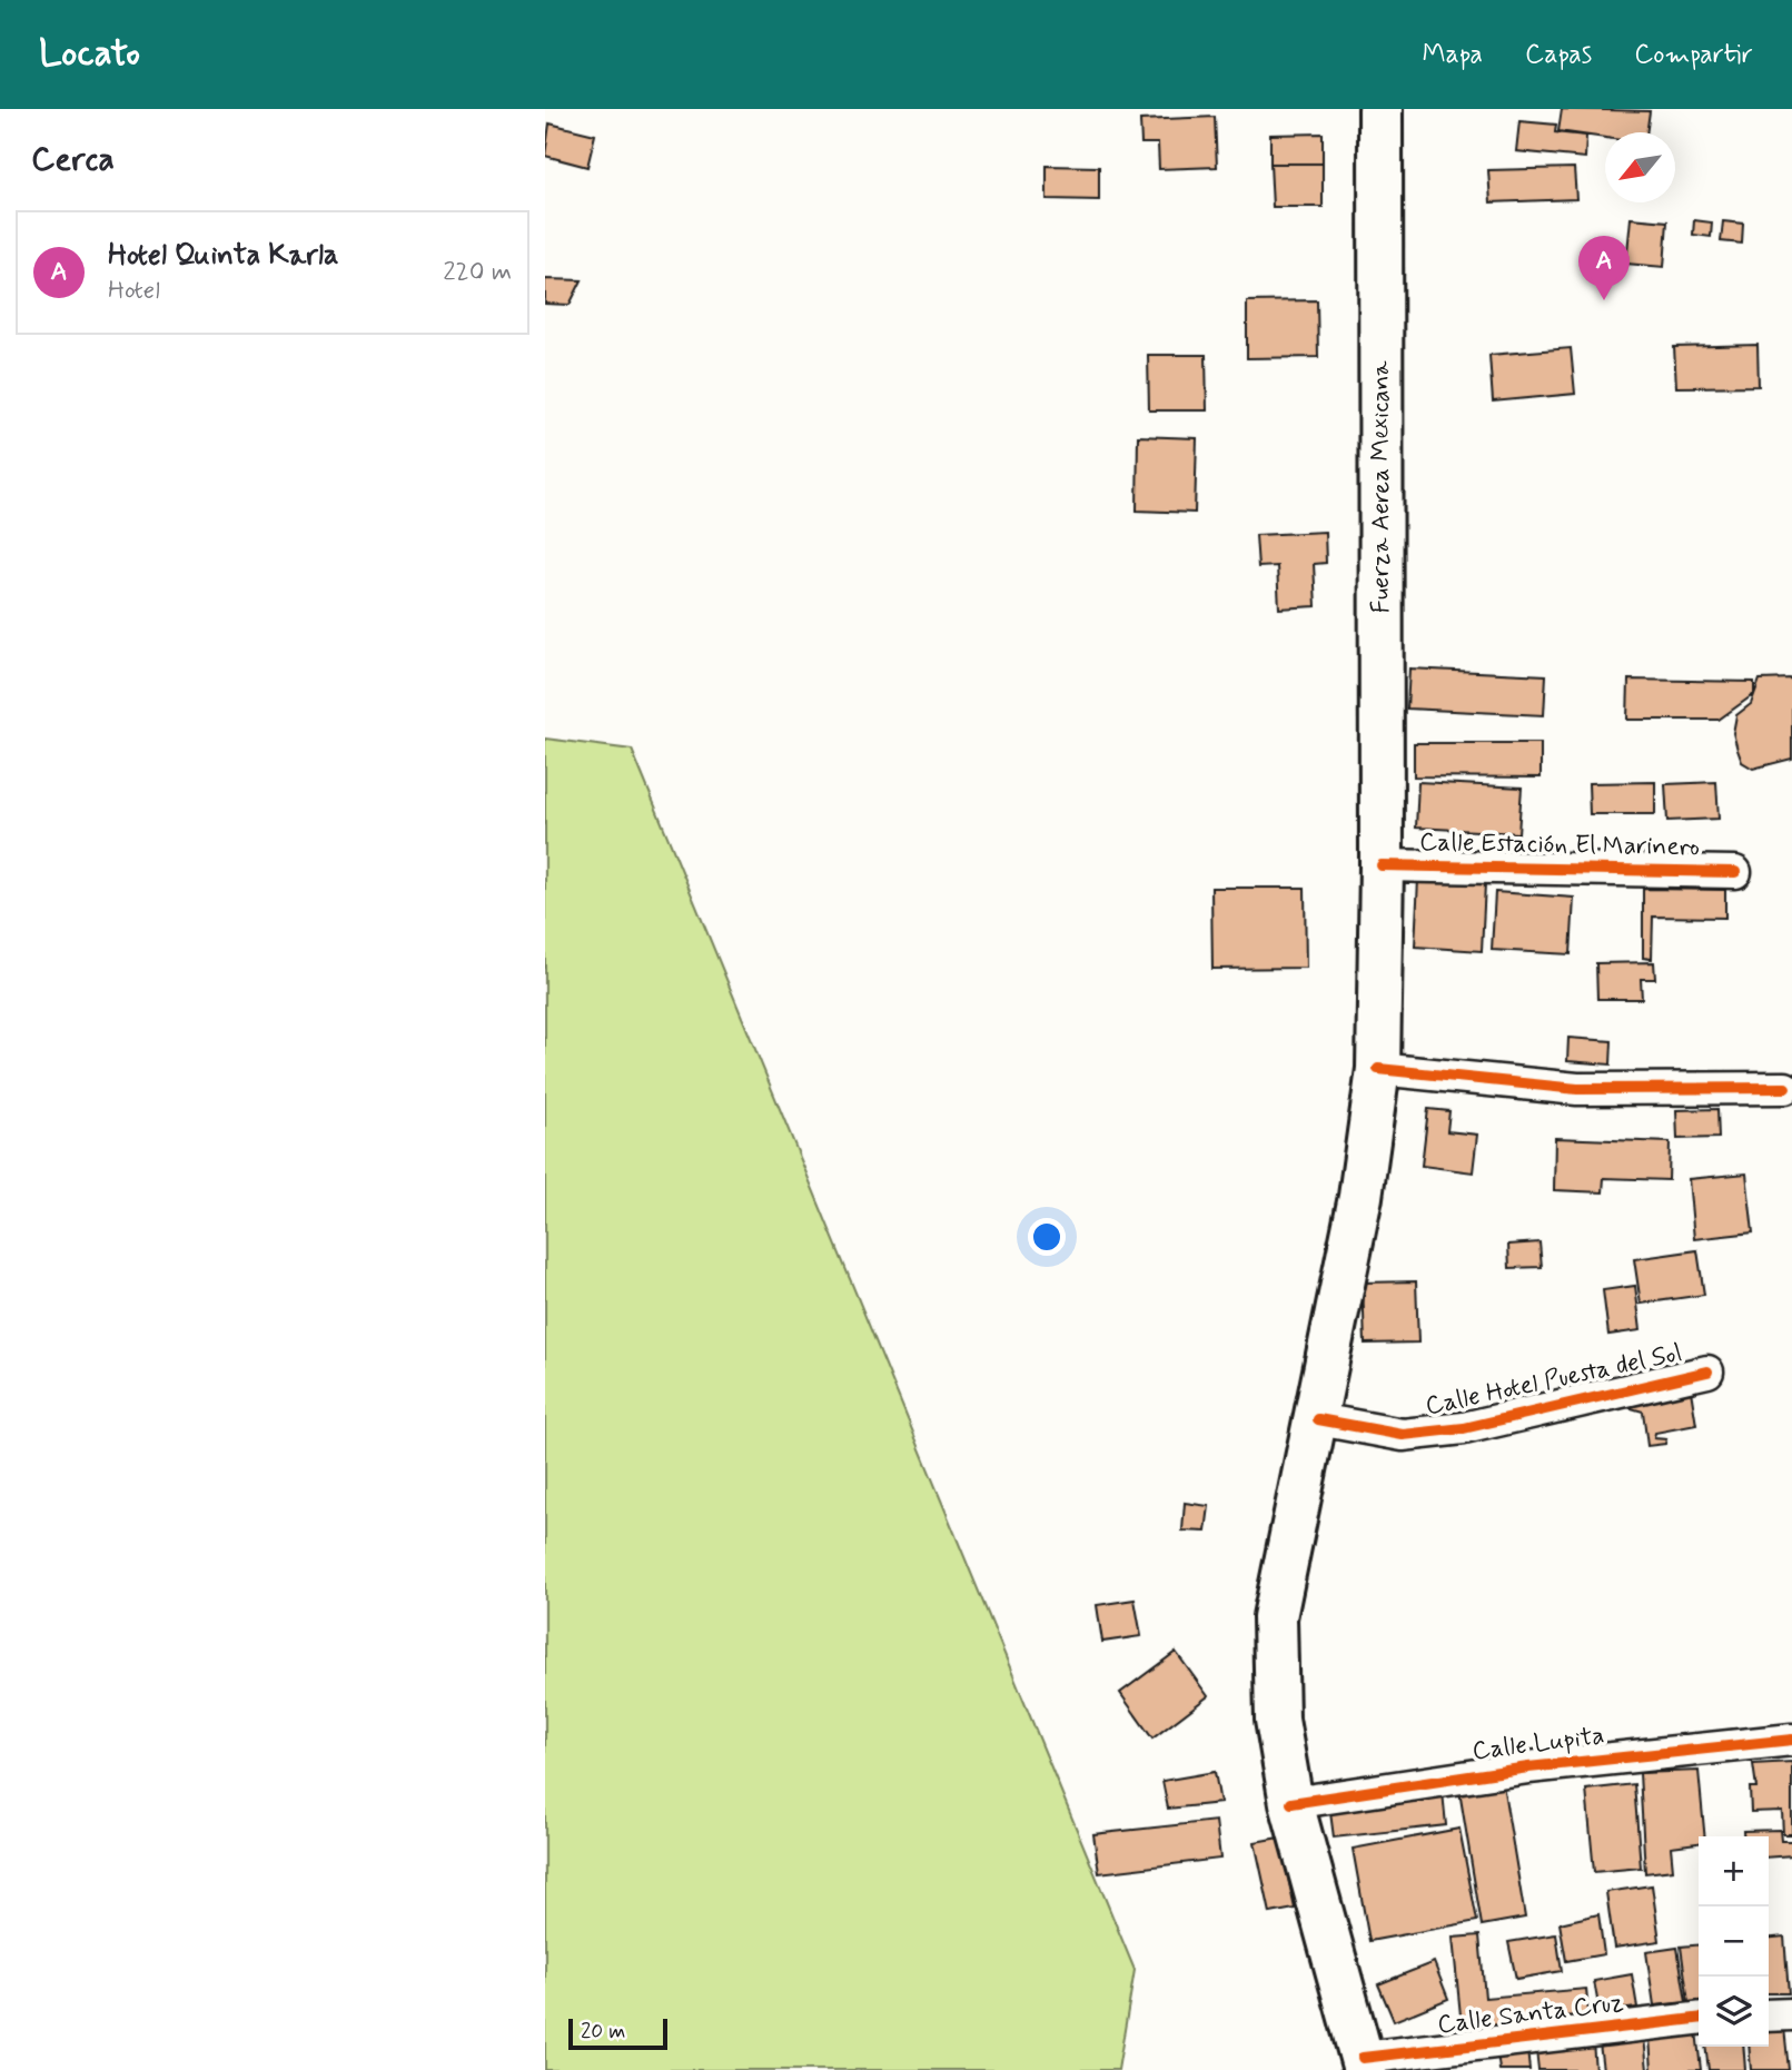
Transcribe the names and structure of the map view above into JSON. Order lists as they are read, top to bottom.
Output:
{
  "streets": {
    "main road": ["Fuerza Aerea Mexicana"],
    "street": [
      "Calle Estación El Marinero",
      "Calle Hotel Puesta del Sol",
      "Calle Lupita",
      "Calle Santa Cruz"
    ]
  },
  "crossings": [
    ["Fuerza Aerea Mexicana", "Calle Estación El Marinero"],
    ["Fuerza Aerea Mexicana", "Calle Hotel Puesta del Sol"],
    ["Fuerza Aerea Mexicana", "Calle Lupita"],
    ["Fuerza Aerea Mexicana", "Calle Santa Cruz"]
  ],
  "scale_bar": "20 m",
  "north": "bottom left",
  "page": {
    "header": "Locato",
    "nav": ["Mapa", "Capas", "Compartir"],
    "heading": "Cerca",
    "list": [
      {
        "mark": "A",
        "name": "Hotel Quinta Karla",
        "note": "Hotel",
        "value": "220 m"
      }
    ],
    "pins": "A",
    "map_buttons": ["+", "−"],
    "scale": "20 m"
  }
}
